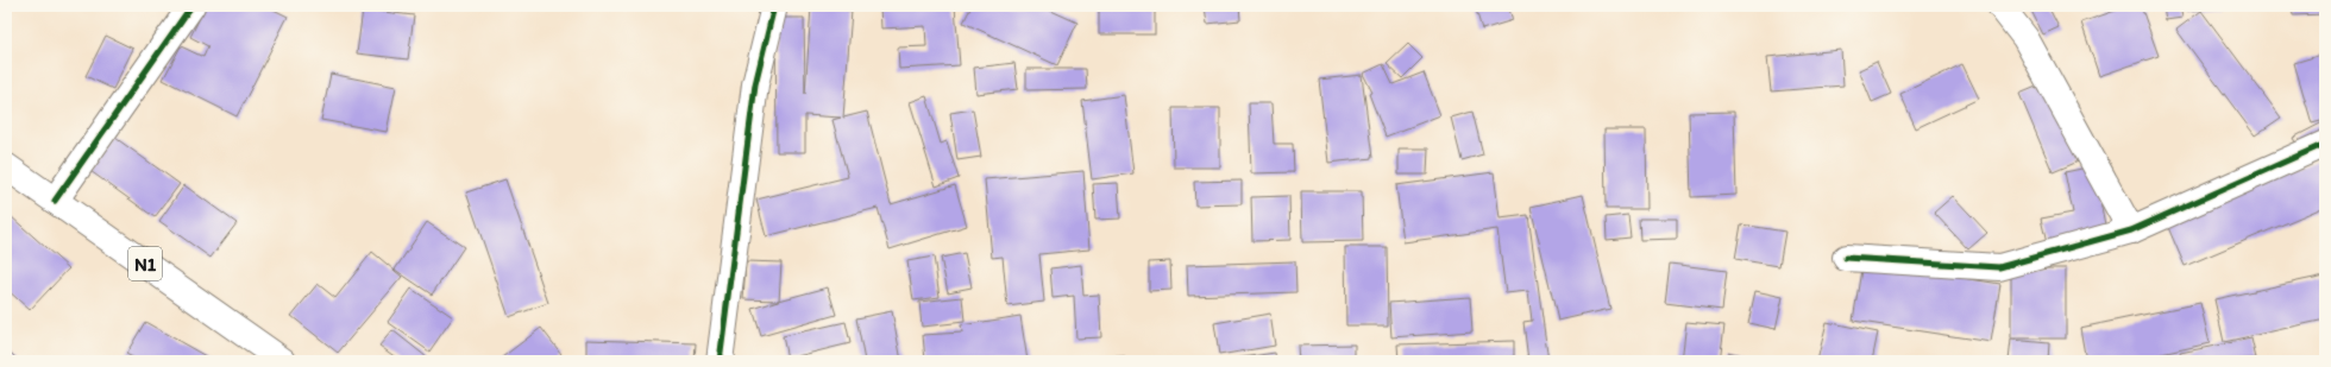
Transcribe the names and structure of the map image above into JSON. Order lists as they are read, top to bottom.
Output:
{
  "streets": {
    "main road": ["N1"]
  }
}
